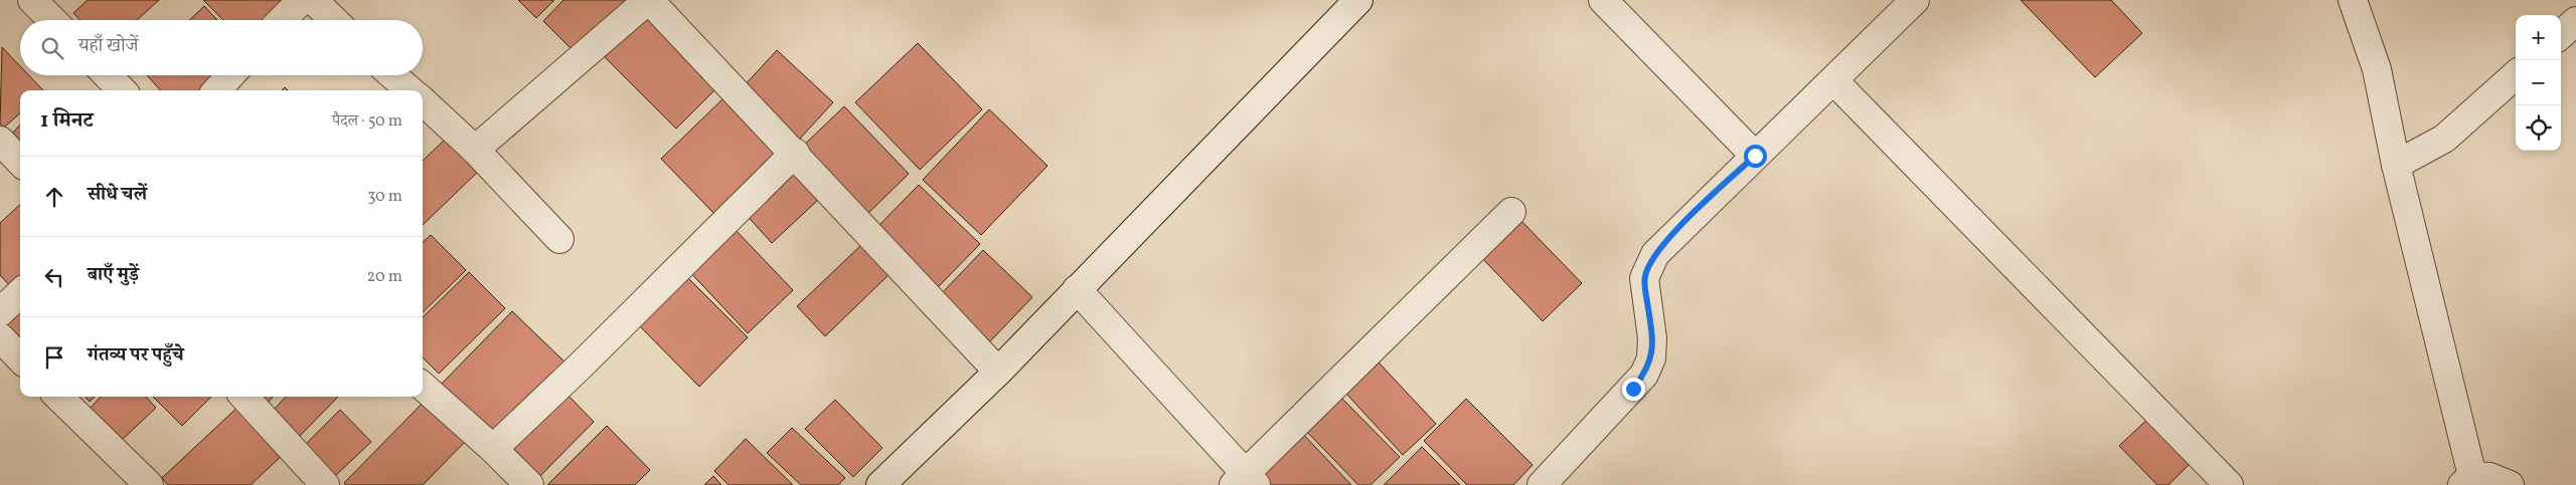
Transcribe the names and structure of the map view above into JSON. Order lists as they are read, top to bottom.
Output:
{
  "page": {
    "map_buttons": ["+", "−"],
    "search": "यहाँ खोजें",
    "heading": ["1 मिनट", "पैदल · 50 m"],
    "list": [
      ["सीधे चलें", "30 m"],
      ["बाएँ मुड़ें", "20 m"],
      "गंतव्य पर पहुँचे"
    ]
  }
}
